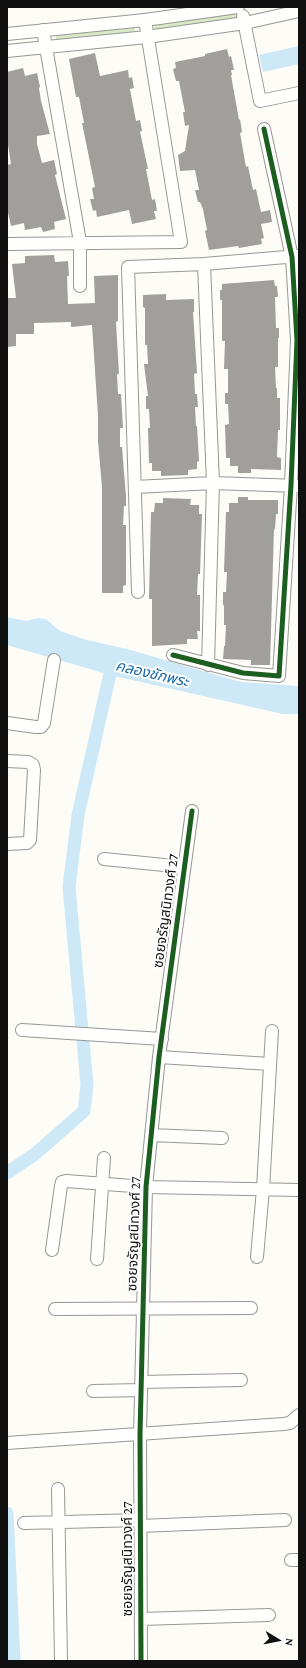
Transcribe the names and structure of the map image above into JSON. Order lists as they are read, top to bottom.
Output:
{
  "streets": {
    "street": ["ซอยจรัญสนิทวงศ์ 27"]
  },
  "water": ["คลองชักพระ"],
  "north": "right"
}
